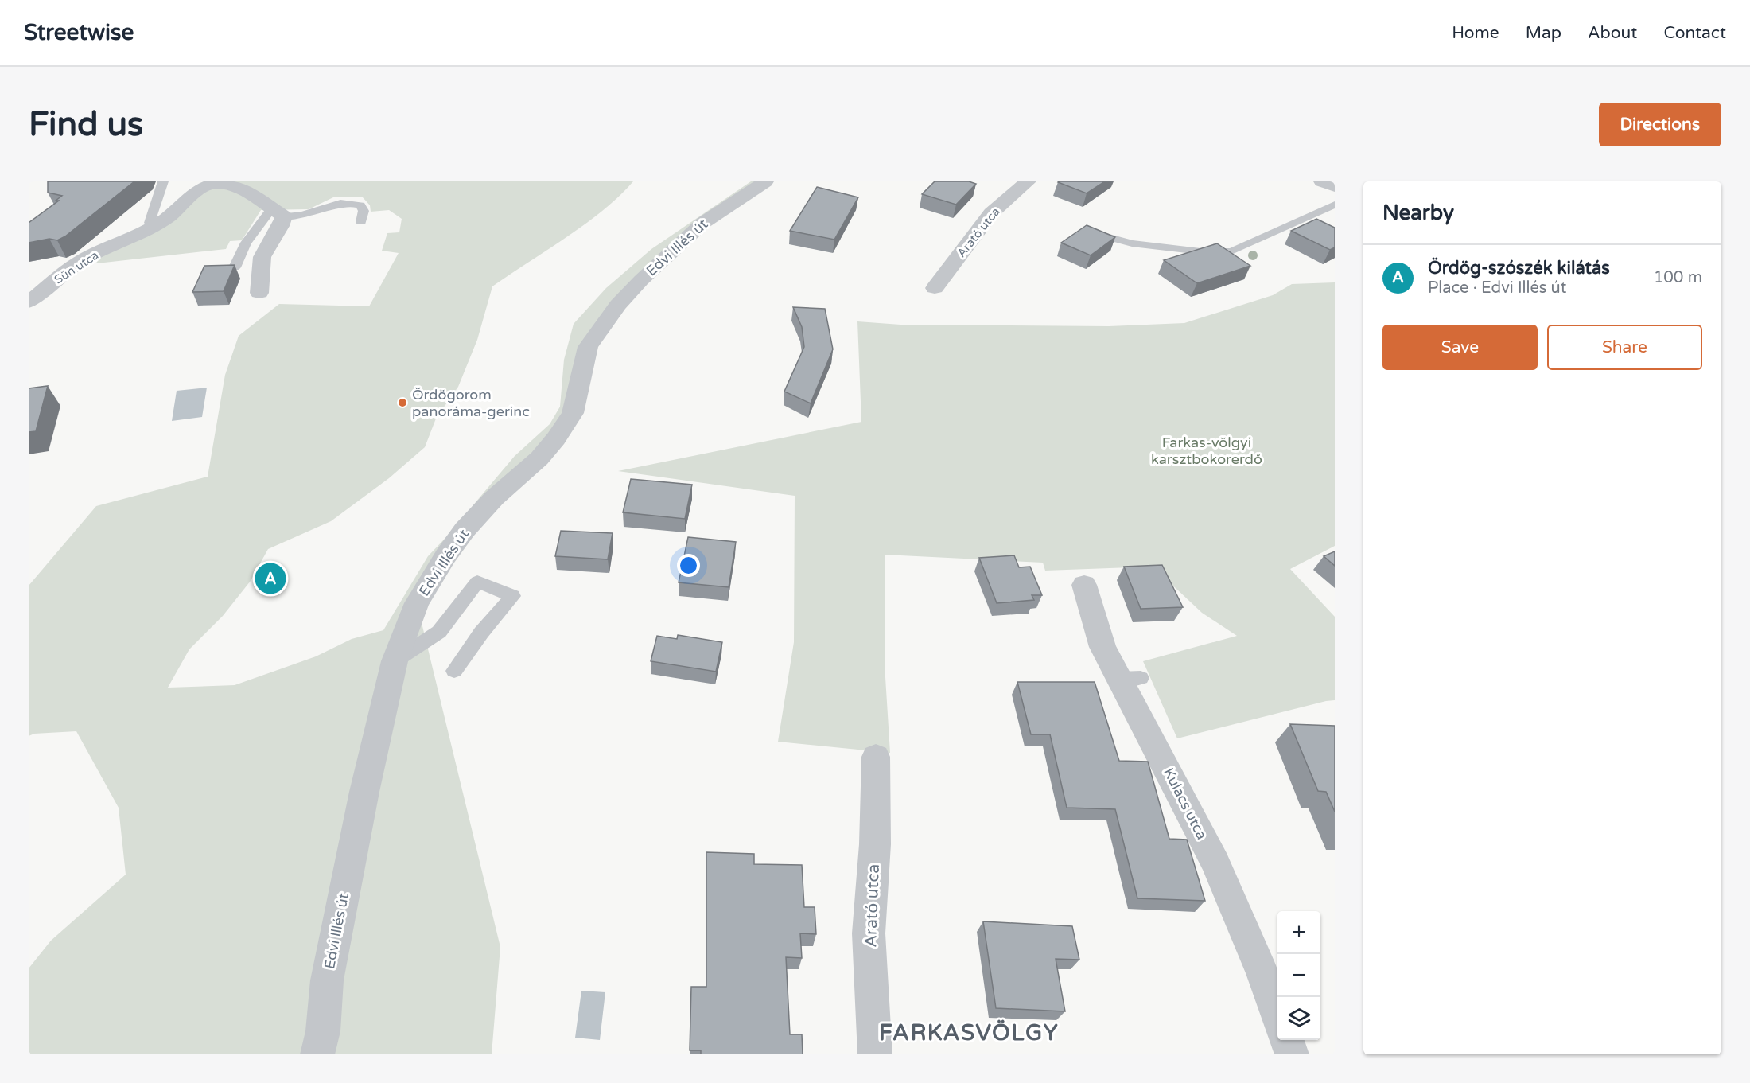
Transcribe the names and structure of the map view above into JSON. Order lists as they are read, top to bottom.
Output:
{
  "streets": {
    "street": [
      "Arató utca",
      "Edvi Illés út",
      "Sün utca",
      "Kulacs utca"
    ]
  },
  "districts": ["FARKASVÖLGY"],
  "parks": ["Farkas-völgyi karsztbokorerdő"],
  "places": ["Ördögorom panoráma-gerinc"],
  "page": {
    "header": "Streetwise",
    "nav": [
      "Home",
      "Map",
      "About",
      "Contact"
    ],
    "buttons": [
      "Directions",
      ["Save", "Share"]
    ],
    "title": "Find us",
    "heading": "Nearby",
    "list": [
      {
        "mark": "A",
        "name": "Ördög-szószék kilátás",
        "note": "Place · Edvi Illés út",
        "value": "100 m"
      }
    ],
    "pins": "A",
    "map_buttons": ["+", "−"]
  }
}
